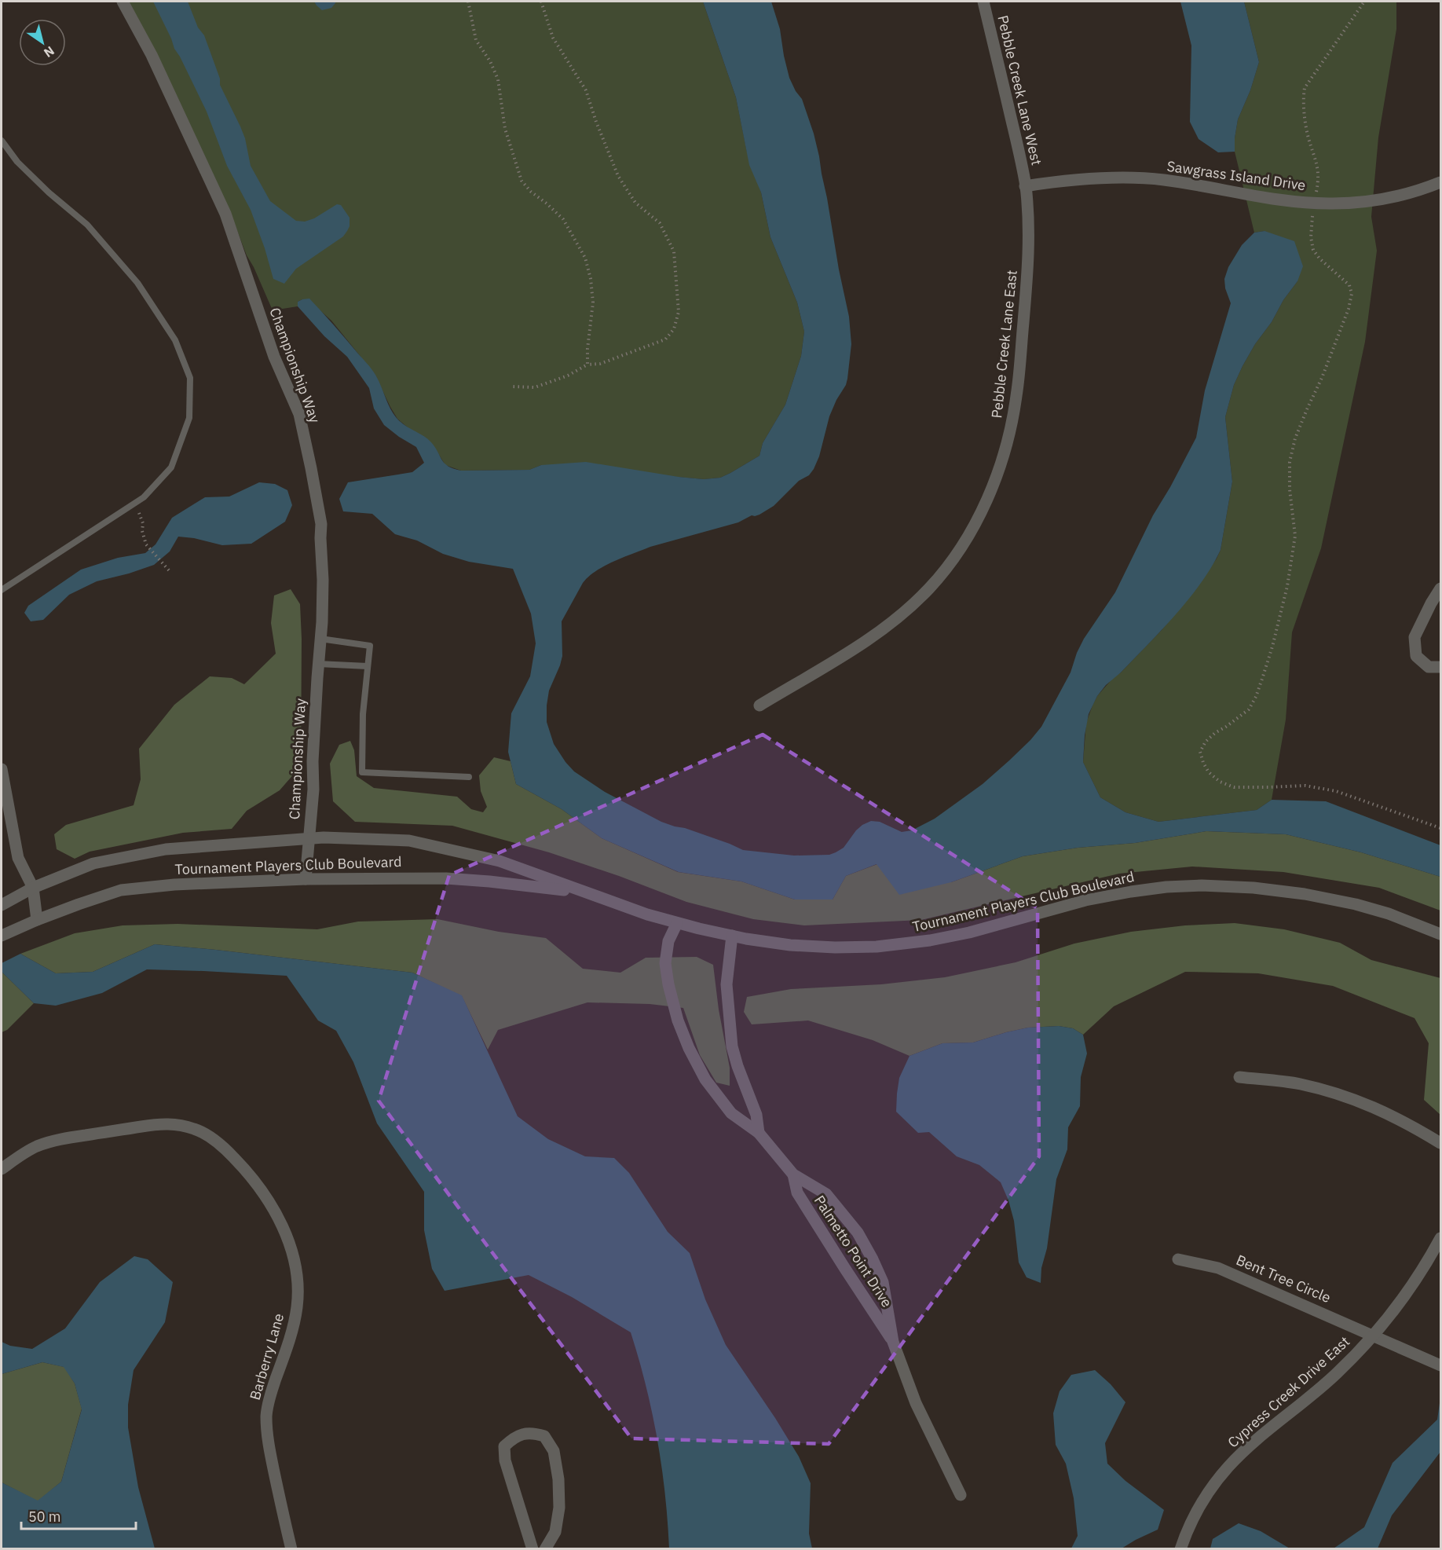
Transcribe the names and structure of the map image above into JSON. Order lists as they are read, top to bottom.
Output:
{
  "streets": {
    "street": [
      "Pebble Creek Lane West",
      "Sawgrass Island Drive",
      "Pebble Creek Lane East",
      "Championship Way",
      "Tournament Players Club Boulevard",
      "Palmetto Point Drive",
      "Bent Tree Circle",
      "Barberry Lane",
      "Cypress Creek Drive East"
    ]
  },
  "crossings": [
    ["Pebble Creek Lane West", "Sawgrass Island Drive"],
    ["Pebble Creek Lane West", "Pebble Creek Lane East"],
    ["Sawgrass Island Drive", "Pebble Creek Lane East"],
    ["Championship Way", "Tournament Players Club Boulevard"],
    ["Tournament Players Club Boulevard", "Palmetto Point Drive"],
    ["Bent Tree Circle", "Cypress Creek Drive East"]
  ],
  "scale_bar": "50 m",
  "north": "bottom right"
}
